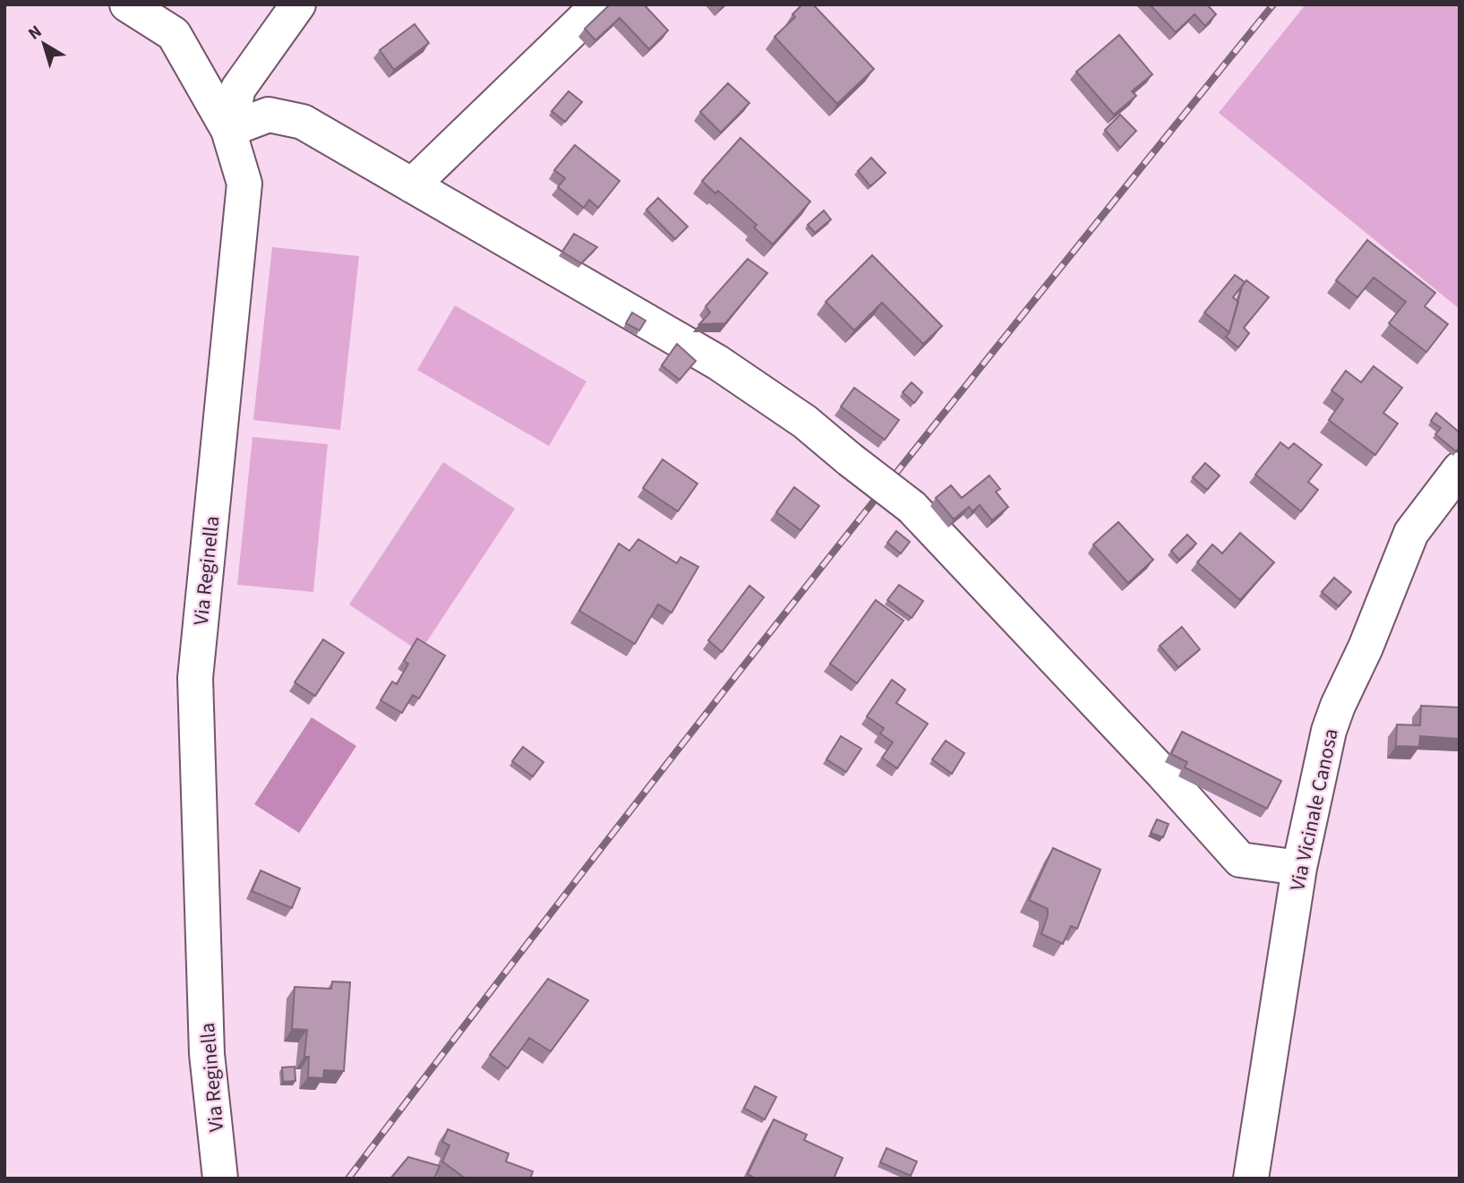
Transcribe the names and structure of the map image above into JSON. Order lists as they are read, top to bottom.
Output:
{
  "streets": {
    "street": ["Via Reginella", "Via Vicinale Canosa"]
  },
  "north": "top left"
}
